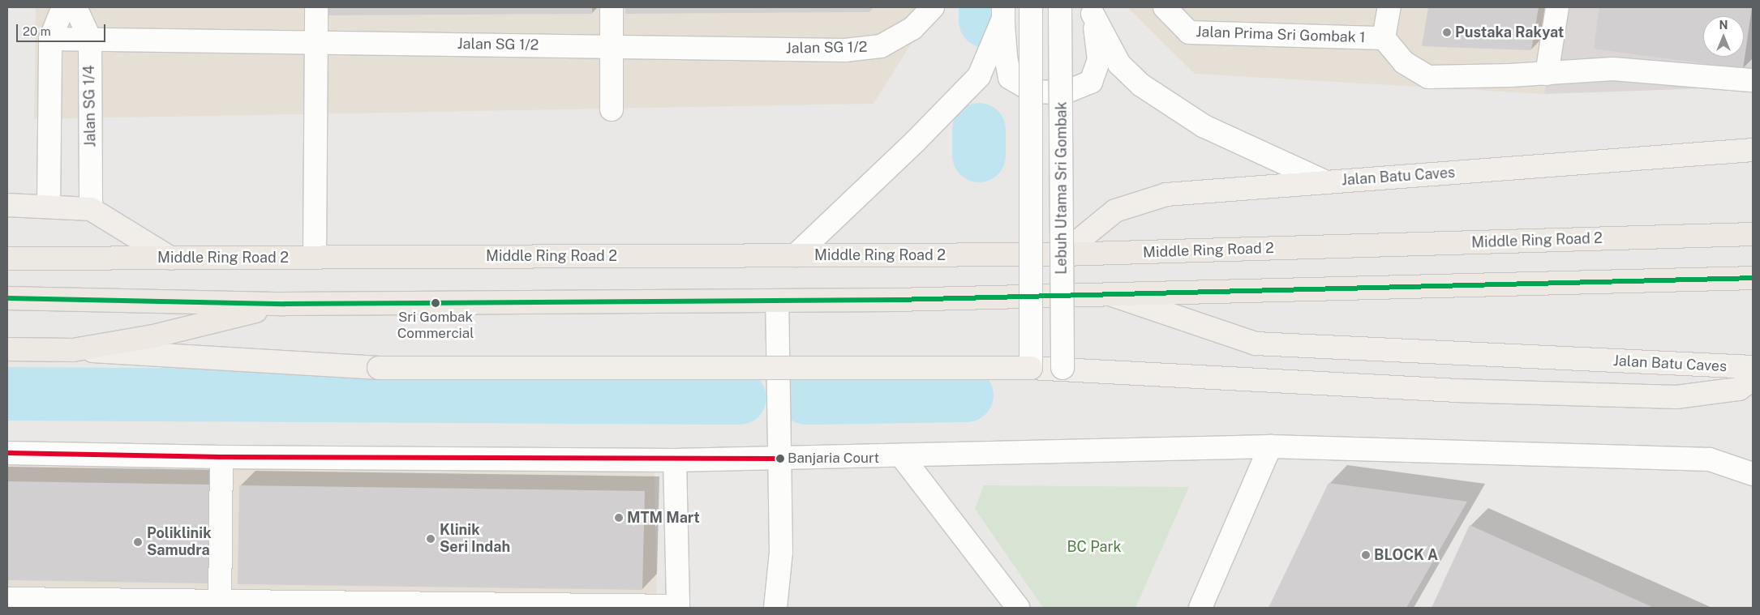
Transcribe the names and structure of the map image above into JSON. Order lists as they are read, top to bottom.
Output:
{
  "streets": {
    "highway": ["Middle Ring Road 2"],
    "main road": ["Jalan Batu Caves"],
    "street": [
      "Jalan Prima Sri Gombak 1",
      "Jalan SG 1/2",
      "Jalan SG 1/4",
      "Lebuh Utama Sri Gombak"
    ]
  },
  "crossings": [
    ["Jalan SG 1/2", "Jalan SG 1/4"],
    ["Jalan Batu Caves", "Middle Ring Road 2"]
  ],
  "parks": ["BC Park"],
  "places": [
    "Pustaka Rakyat",
    "Sri Gombak Commercial",
    "Banjaria Court",
    "MTM Mart",
    "Klinik Seri Indah",
    "Poliklinik Samudra",
    "BLOCK A"
  ],
  "scale_bar": "20 m",
  "north": "top"
}
